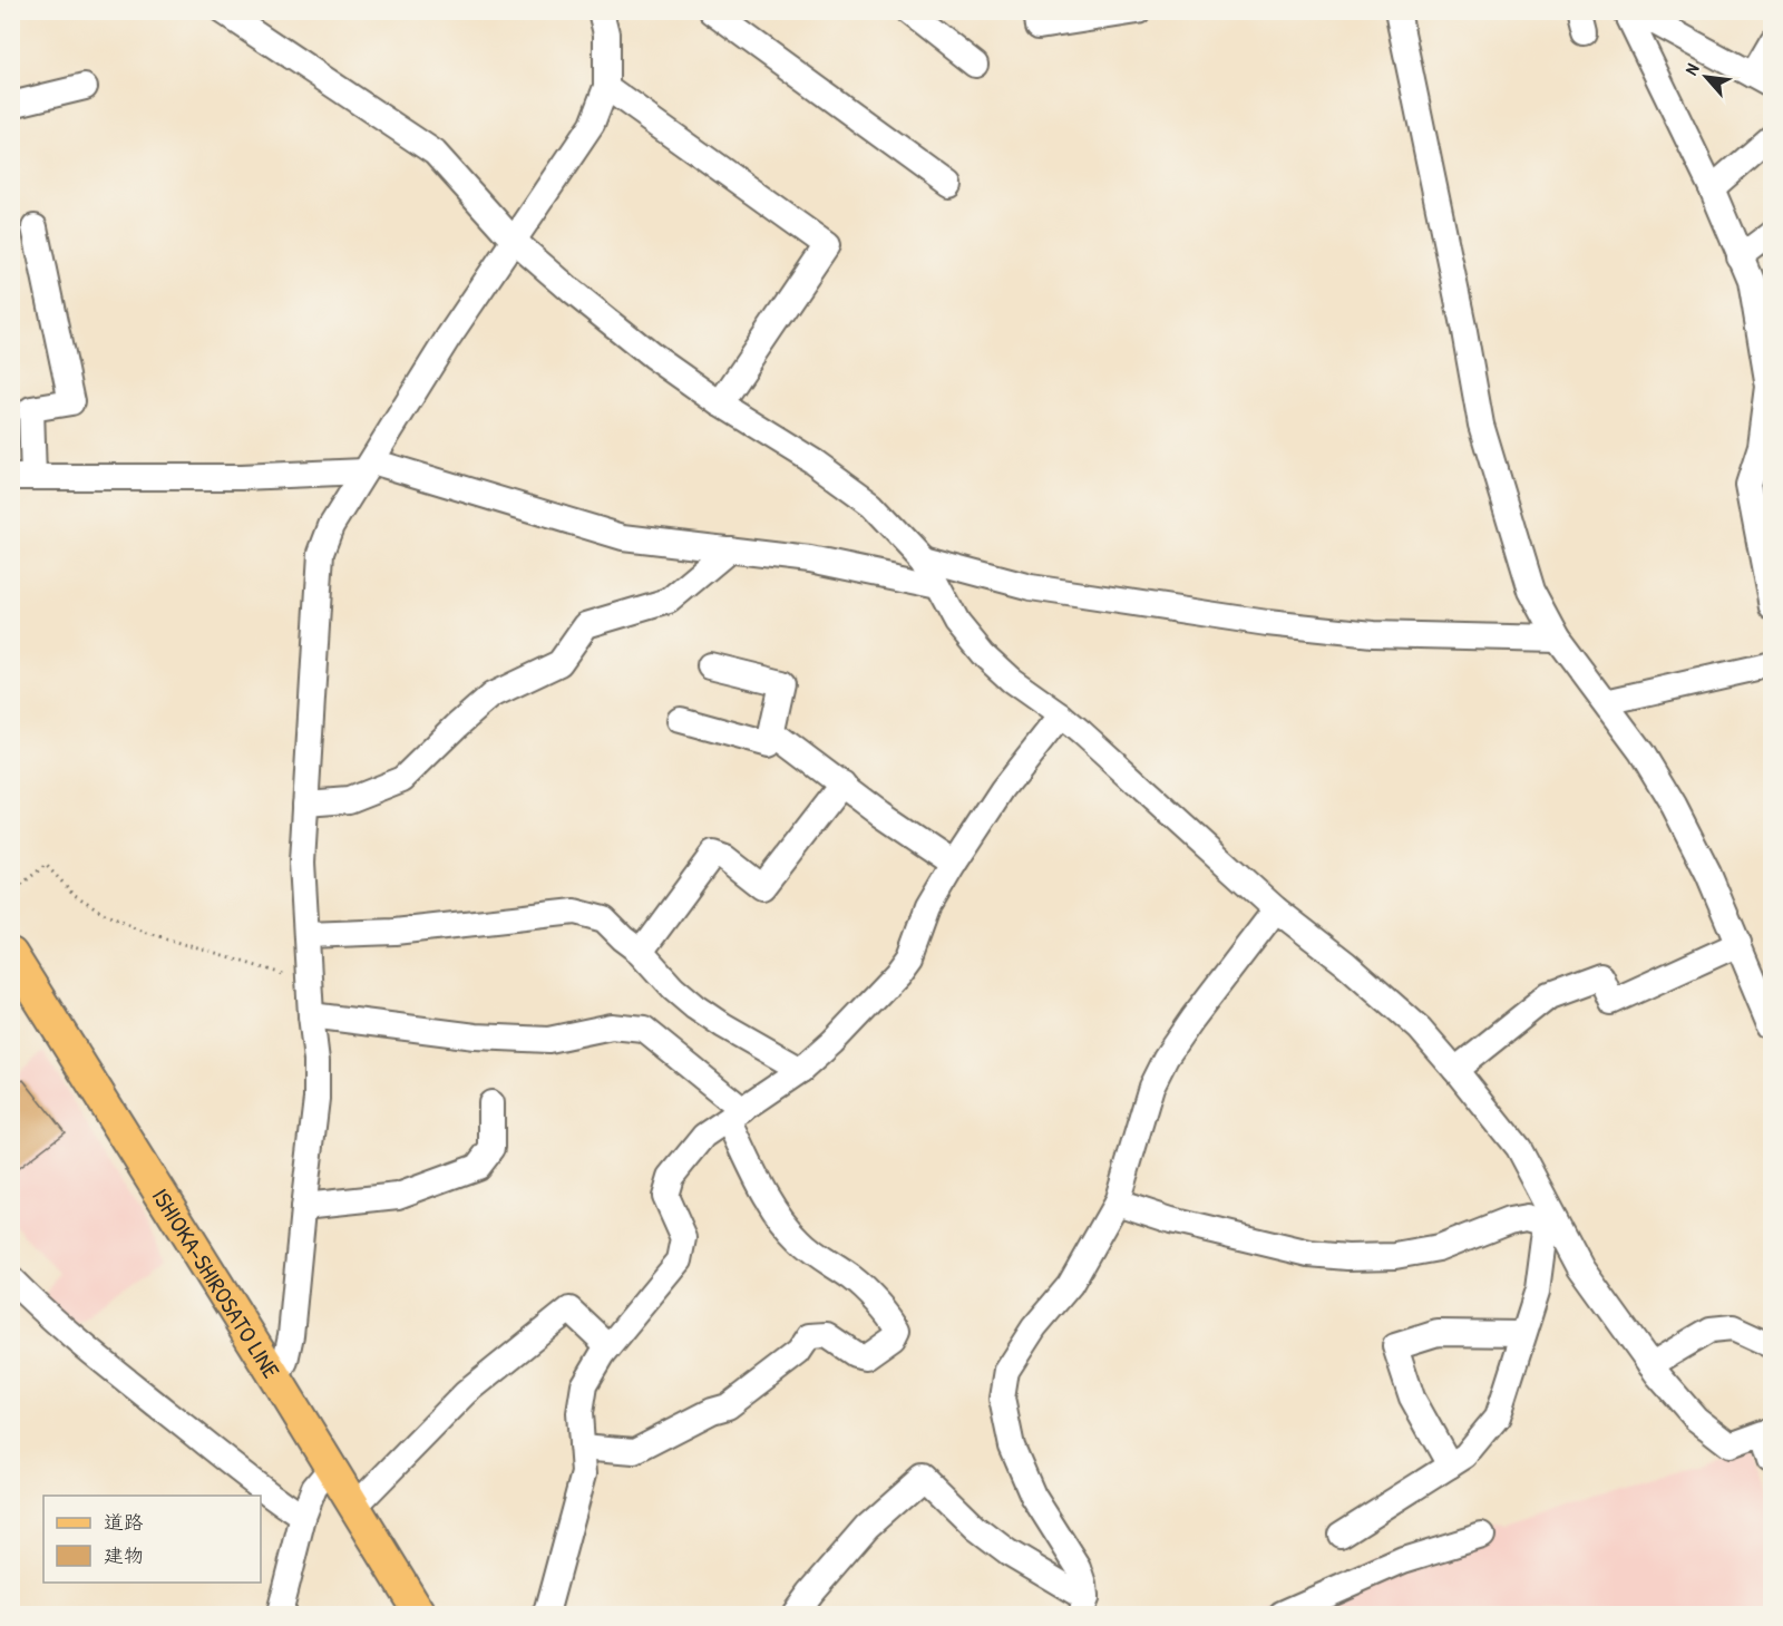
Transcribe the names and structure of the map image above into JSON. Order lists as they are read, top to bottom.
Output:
{
  "streets": {
    "main road": ["ISHIOKA-SHIROSATO LINE"]
  },
  "legend": ["道路", "建物"],
  "north": "top left"
}
